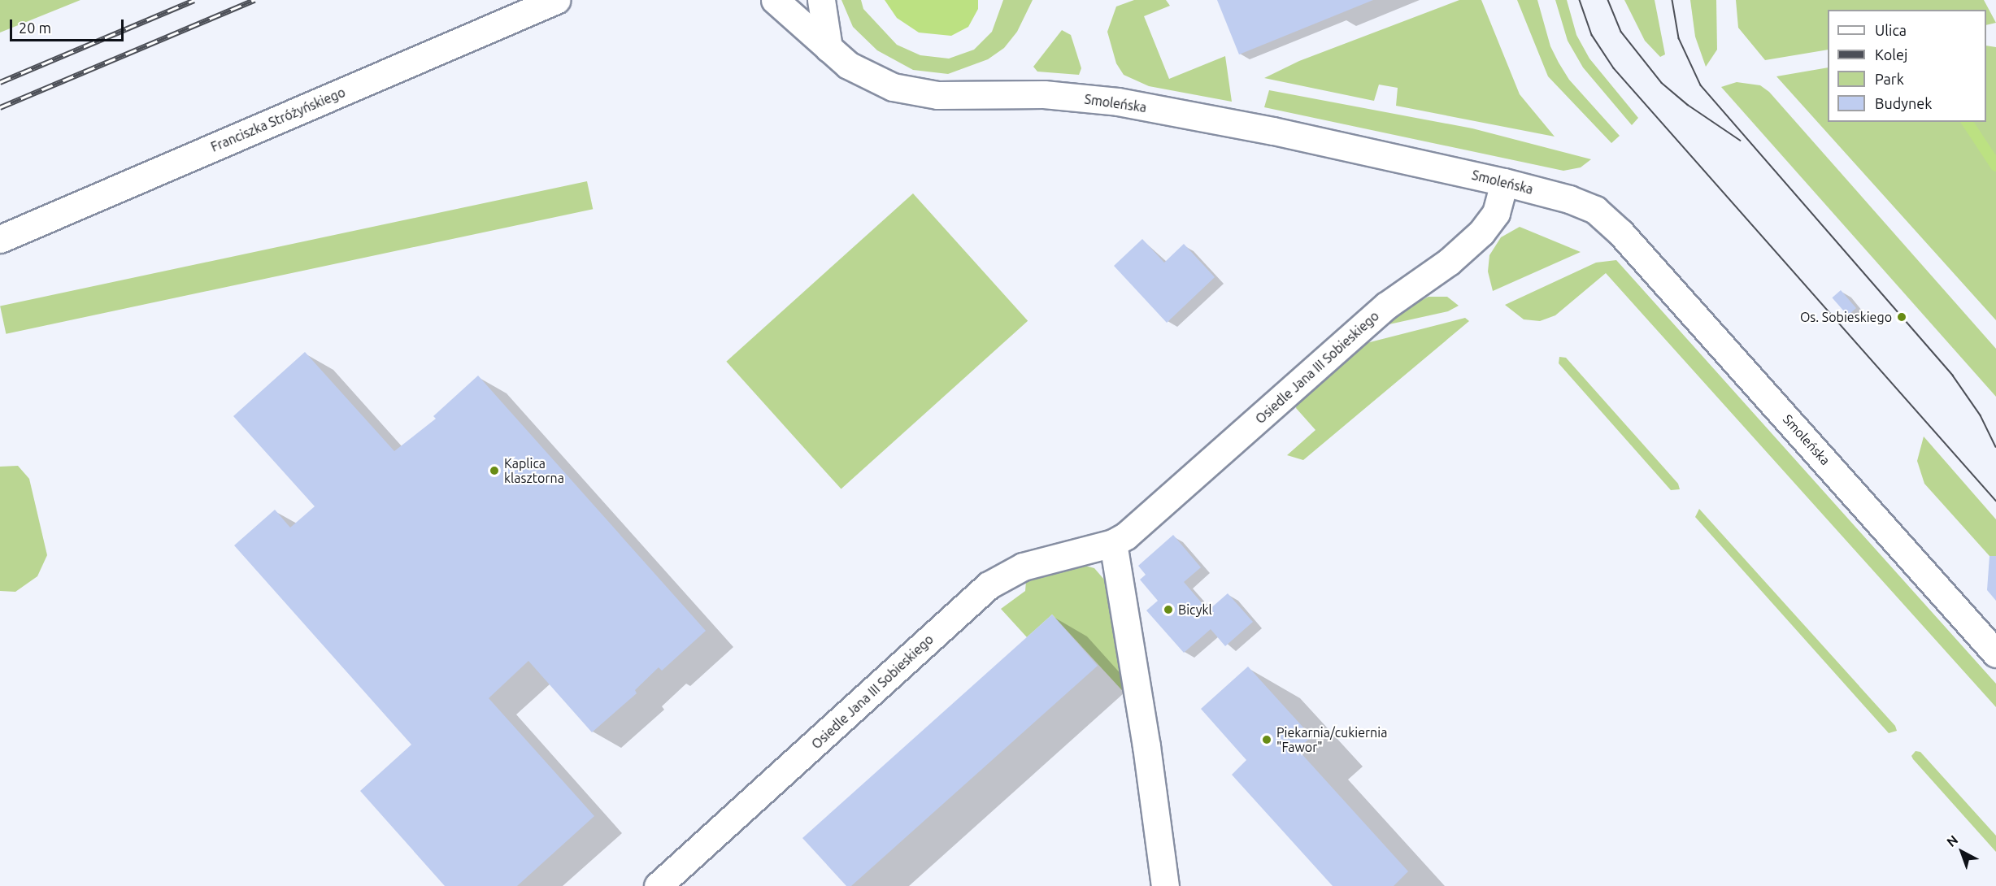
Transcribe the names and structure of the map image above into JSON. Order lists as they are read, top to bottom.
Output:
{
  "streets": {
    "street": ["Smoleńska", "Franciszka Stróżyńskiego", "Osiedle Jana III Sobieskiego"]
  },
  "crossings": [
    ["Smoleńska", "Osiedle Jana III Sobieskiego"]
  ],
  "places": [
    "Os. Sobieskiego",
    "Kaplica klasztorna",
    "Bicykl",
    "Piekarnia/cukiernia \"Fawor\""
  ],
  "legend": [
    "Ulica",
    "Kolej",
    "Park",
    "Budynek"
  ],
  "scale_bar": "20 m",
  "north": "top left"
}
